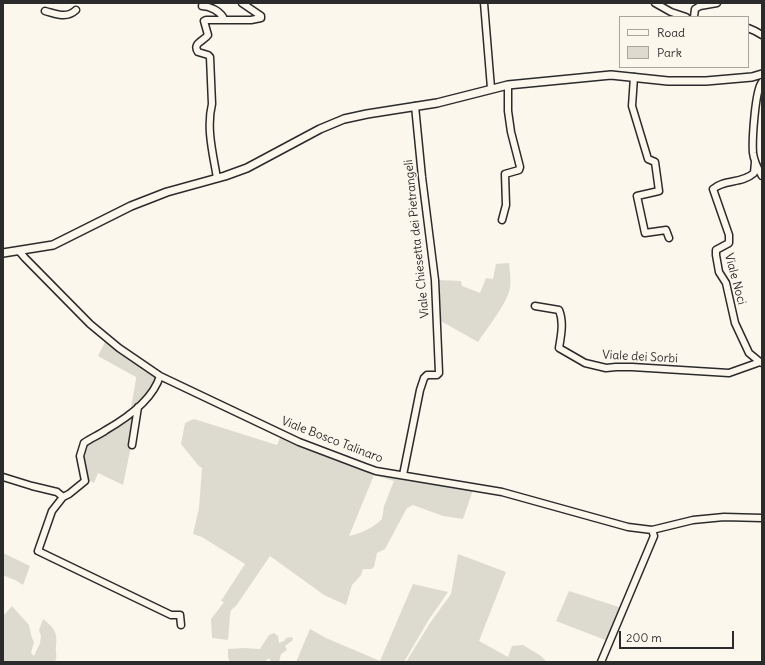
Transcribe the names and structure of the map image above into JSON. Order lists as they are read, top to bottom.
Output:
{
  "streets": {
    "street": [
      "Viale Chiesetta dei Pietrangeli",
      "Viale Noci",
      "Viale dei Sorbi",
      "Viale Bosco Talinaro"
    ]
  },
  "crossings": [
    ["Viale Chiesetta dei Pietrangeli", "Viale Bosco Talinaro"],
    ["Viale Noci", "Viale dei Sorbi"]
  ],
  "legend": ["Road", "Park"],
  "scale_bar": "200 m"
}
